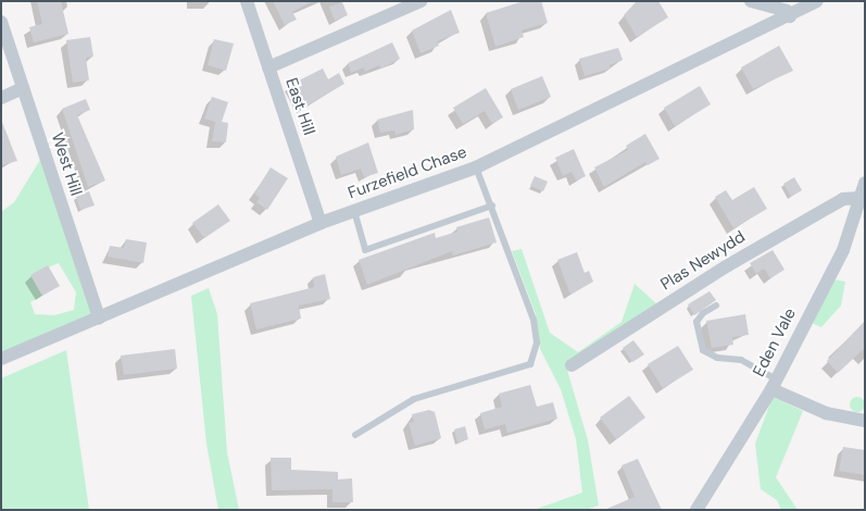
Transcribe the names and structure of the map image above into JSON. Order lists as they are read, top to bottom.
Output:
{
  "streets": {
    "street": [
      "East Hill",
      "West Hill",
      "Furzefield Chase",
      "Plas Newydd",
      "Eden Vale"
    ]
  },
  "crossings": [
    ["East Hill", "Furzefield Chase"],
    ["West Hill", "Furzefield Chase"],
    ["Plas Newydd", "Eden Vale"]
  ]
}
